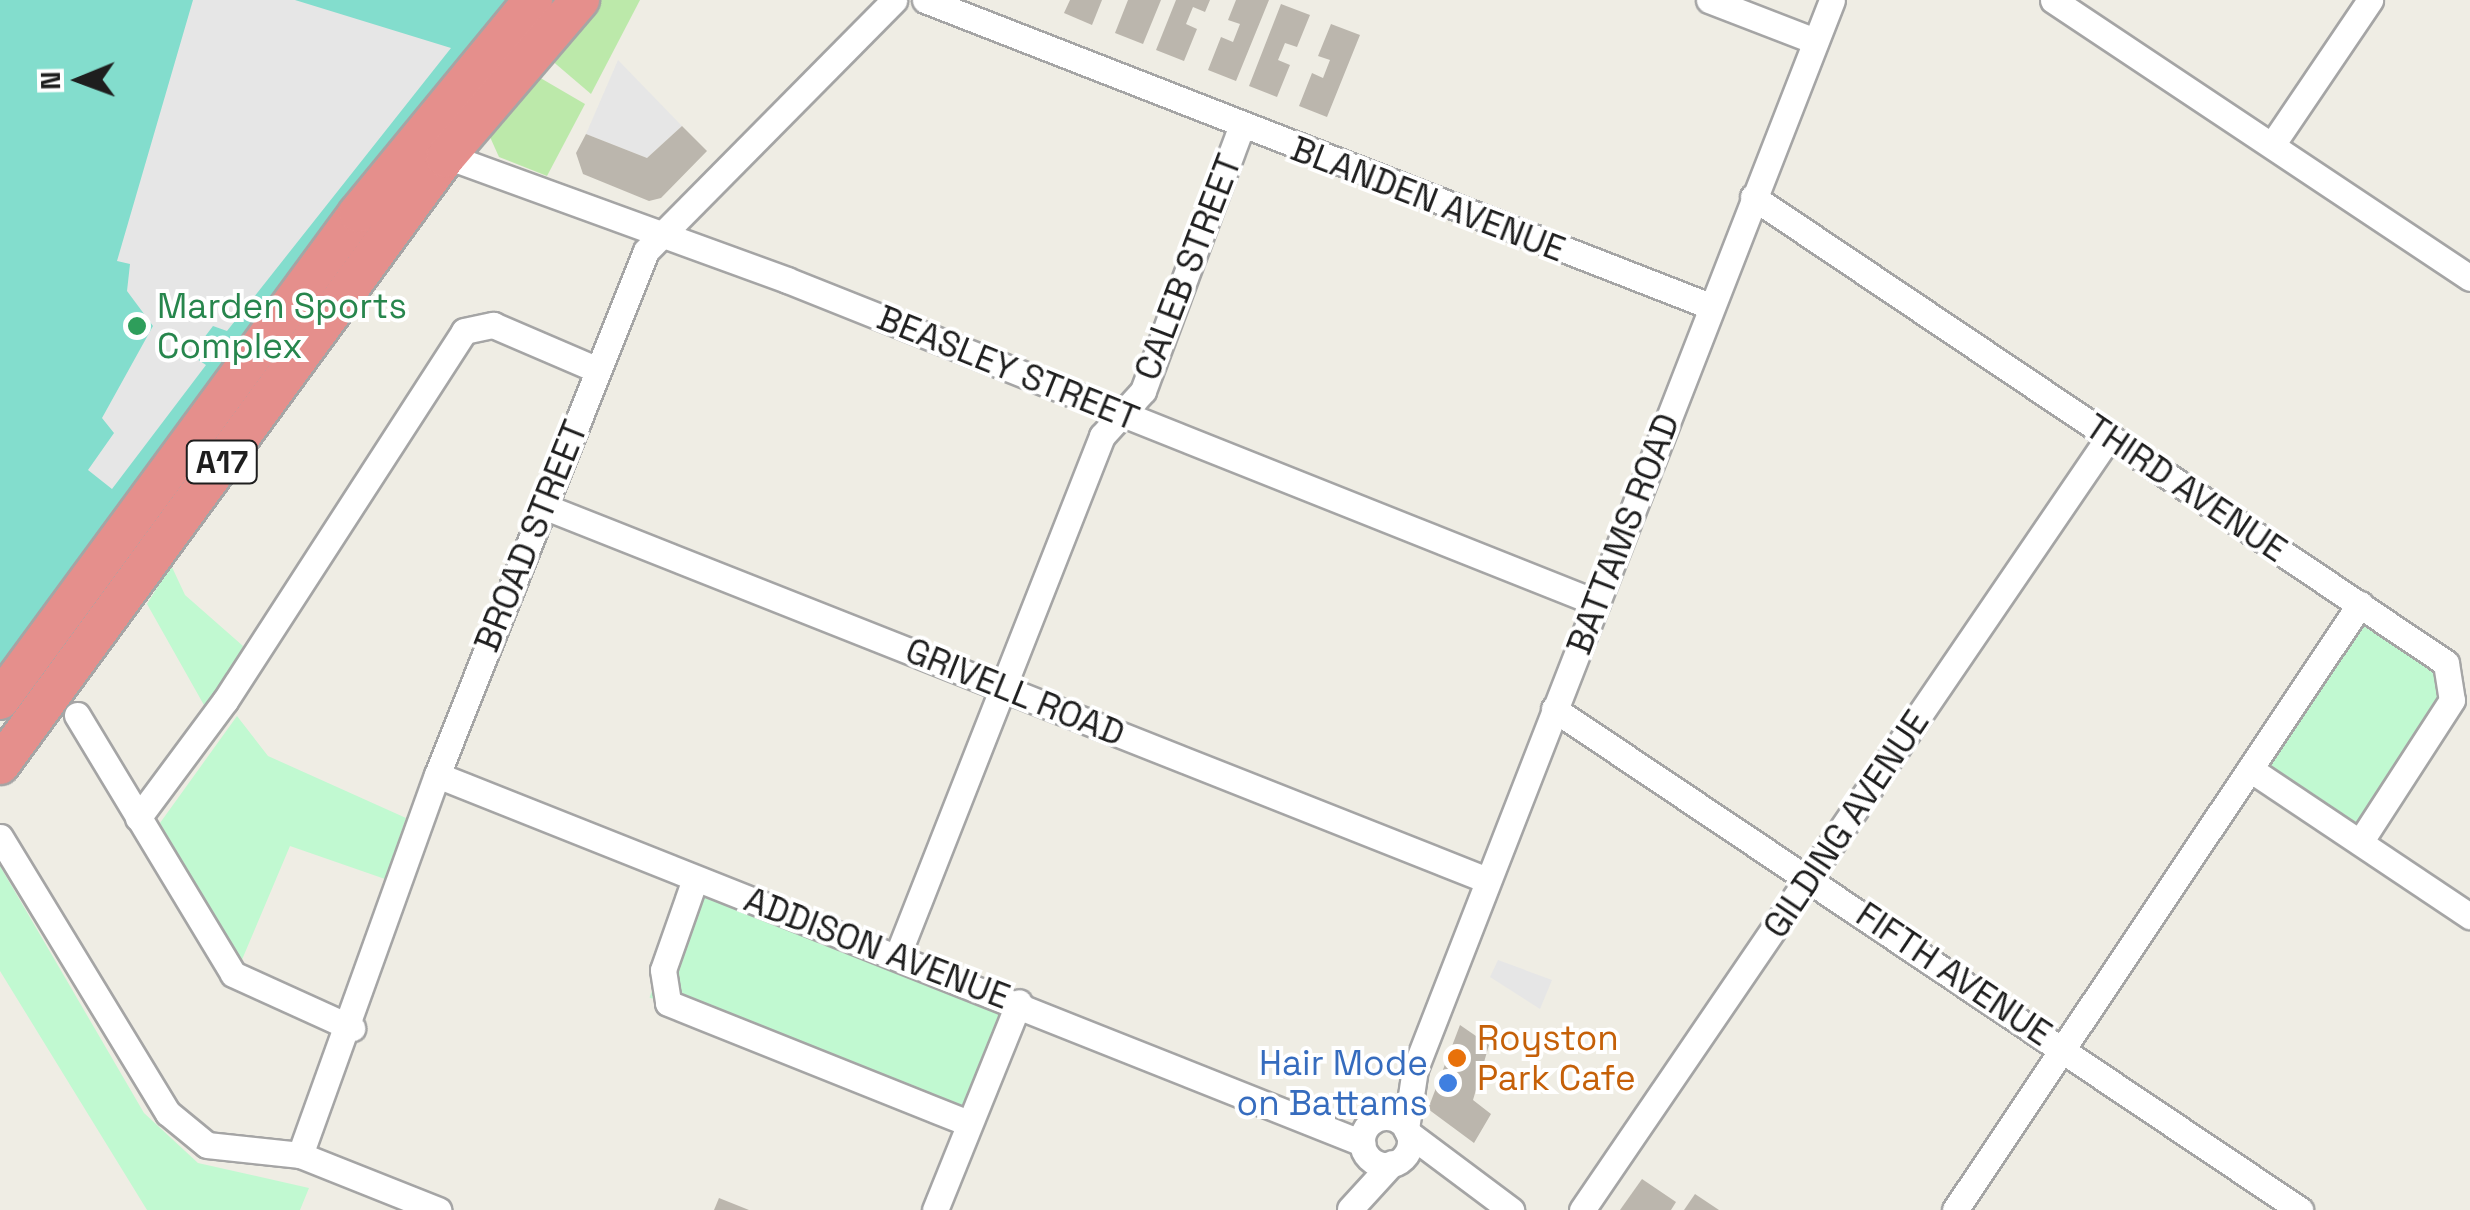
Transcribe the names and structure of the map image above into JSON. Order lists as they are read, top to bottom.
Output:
{
  "streets": {
    "highway": ["A17"],
    "street": [
      "BLANDEN AVENUE",
      "CALEB STREET",
      "BEASLEY STREET",
      "THIRD AVENUE",
      "BATTAMS ROAD",
      "BROAD STREET",
      "GRIVELL ROAD",
      "GILDING AVENUE",
      "ADDISON AVENUE",
      "FIFTH AVENUE"
    ]
  },
  "crossings": [
    ["BLANDEN AVENUE", "CALEB STREET"],
    ["BLANDEN AVENUE", "BATTAMS ROAD"],
    ["CALEB STREET", "BEASLEY STREET"],
    ["CALEB STREET", "GRIVELL ROAD"],
    ["CALEB STREET", "ADDISON AVENUE"],
    ["BEASLEY STREET", "A17"],
    ["BEASLEY STREET", "BATTAMS ROAD"],
    ["BEASLEY STREET", "BROAD STREET"],
    ["THIRD AVENUE", "BATTAMS ROAD"],
    ["THIRD AVENUE", "GILDING AVENUE"],
    ["BATTAMS ROAD", "GRIVELL ROAD"],
    ["BATTAMS ROAD", "ADDISON AVENUE"],
    ["BATTAMS ROAD", "FIFTH AVENUE"],
    ["BROAD STREET", "GRIVELL ROAD"],
    ["BROAD STREET", "ADDISON AVENUE"],
    ["GILDING AVENUE", "FIFTH AVENUE"]
  ],
  "places": ["Marden Sports Complex", "Royston Park Cafe", "Hair Mode on Battams"],
  "north": "left"
}
